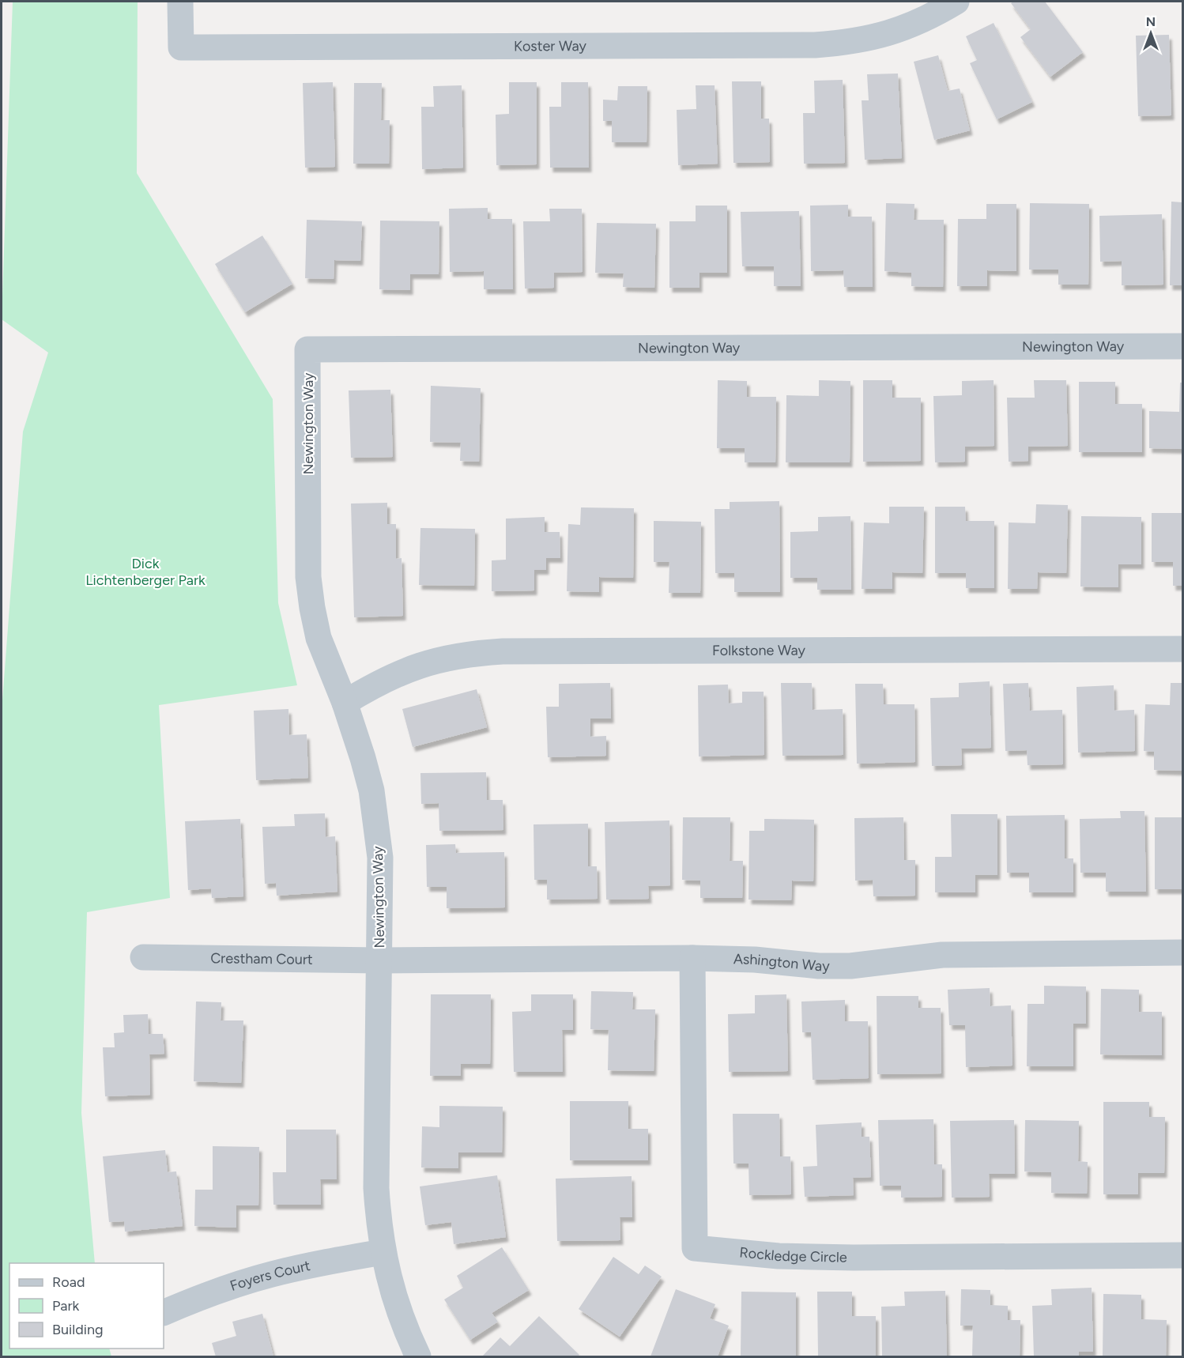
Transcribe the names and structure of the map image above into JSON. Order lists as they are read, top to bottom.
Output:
{
  "streets": {
    "street": [
      "Koster Way",
      "Newington Way",
      "Folkstone Way",
      "Crestham Court",
      "Ashington Way",
      "Rockledge Circle",
      "Foyers Court"
    ]
  },
  "crossings": [
    ["Newington Way", "Folkstone Way"],
    ["Newington Way", "Crestham Court"],
    ["Newington Way", "Ashington Way"],
    ["Newington Way", "Foyers Court"],
    ["Crestham Court", "Ashington Way"],
    ["Ashington Way", "Rockledge Circle"]
  ],
  "parks": ["Dick Lichtenberger Park"],
  "legend": ["Road", "Park", "Building"],
  "north": "top"
}
